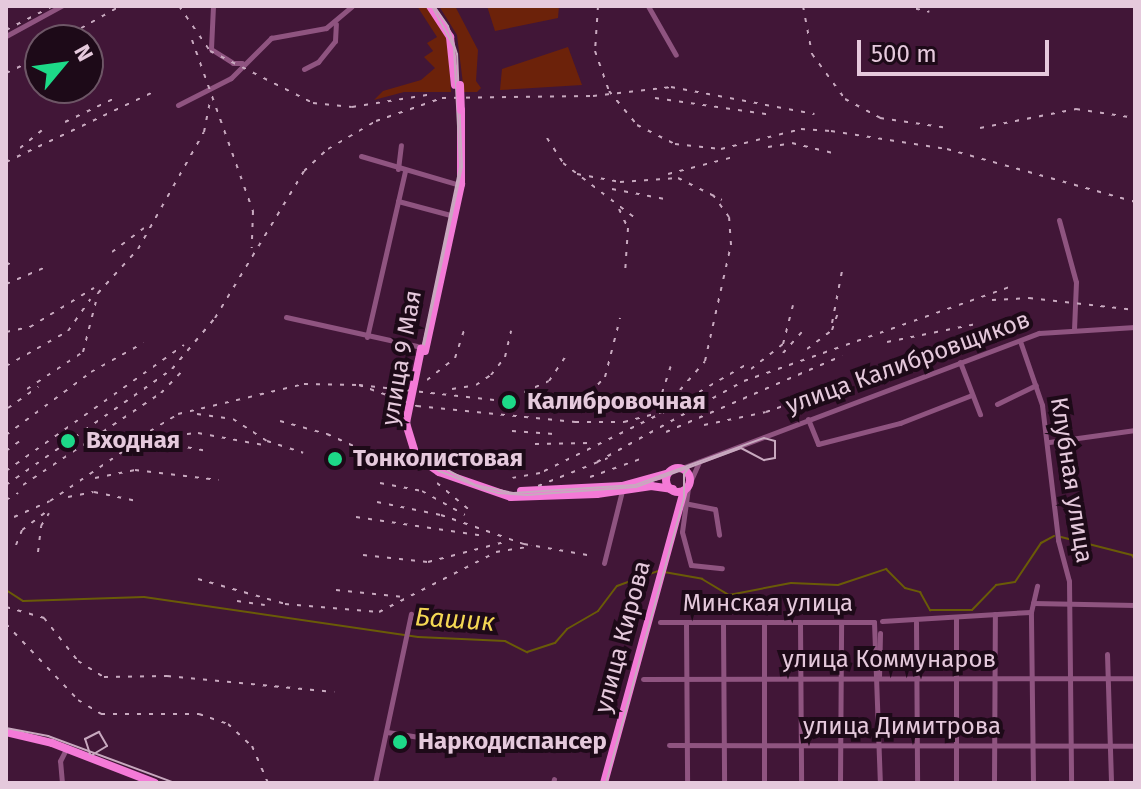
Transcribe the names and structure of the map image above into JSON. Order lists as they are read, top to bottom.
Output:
{
  "streets": {
    "main road": ["улица 9 Мая", "улица Кирова"],
    "street": [
      "улица Калибровщиков",
      "Клубная улица",
      "Минская улица",
      "улица Коммунаров",
      "улица Димитрова"
    ]
  },
  "crossings": [
    ["улица Калибровщиков", "Клубная улица"],
    ["Клубная улица", "улица Коммунаров"],
    ["Клубная улица", "улица Димитрова"]
  ],
  "water": ["Башик"],
  "places": [
    "Калибровочная",
    "Входная",
    "Тонколистовая",
    "Наркодиспансер"
  ],
  "scale_bar": "500 m",
  "north": "top right"
}
